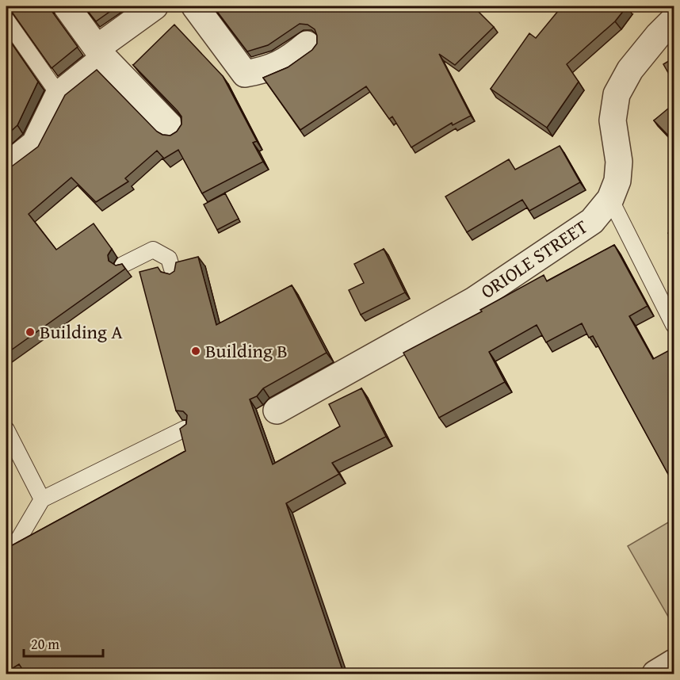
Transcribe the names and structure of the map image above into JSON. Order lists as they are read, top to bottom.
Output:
{
  "streets": {
    "street": ["ORIOLE STREET"]
  },
  "places": ["Building A", "Building B"],
  "scale_bar": "20 m"
}
